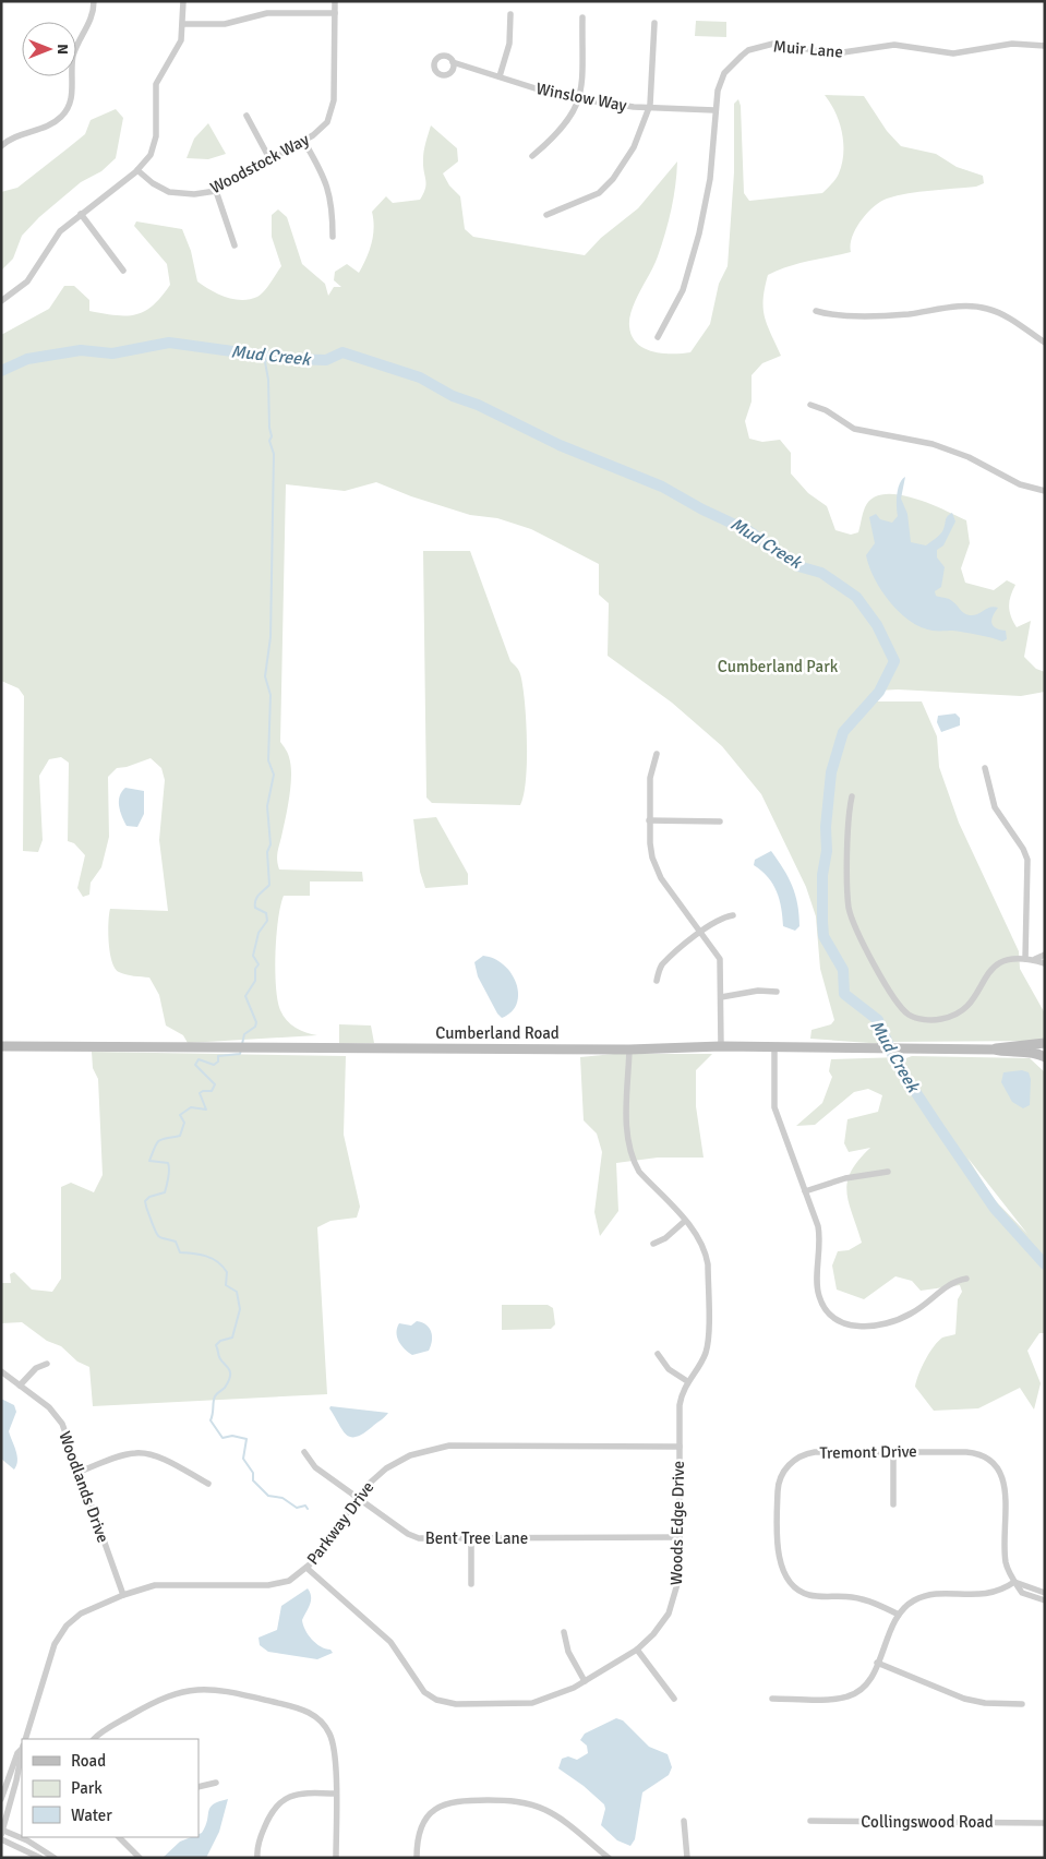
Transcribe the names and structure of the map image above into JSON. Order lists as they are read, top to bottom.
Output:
{
  "streets": {
    "main road": ["Cumberland Road"],
    "street": [
      "Muir Lane",
      "Winslow Way",
      "Woodstock Way",
      "Tremont Drive",
      "Woodlands Drive",
      "Parkway Drive",
      "Woods Edge Drive",
      "Bent Tree Lane",
      "Collingswood Road"
    ]
  },
  "crossings": [
    ["Muir Lane", "Winslow Way"],
    ["Cumberland Road", "Woods Edge Drive"],
    ["Woodlands Drive", "Parkway Drive"],
    ["Parkway Drive", "Woods Edge Drive"],
    ["Parkway Drive", "Bent Tree Lane"],
    ["Woods Edge Drive", "Bent Tree Lane"]
  ],
  "water": ["Mud Creek"],
  "parks": ["Cumberland Park"],
  "legend": ["Road", "Park", "Water"],
  "north": "right"
}
